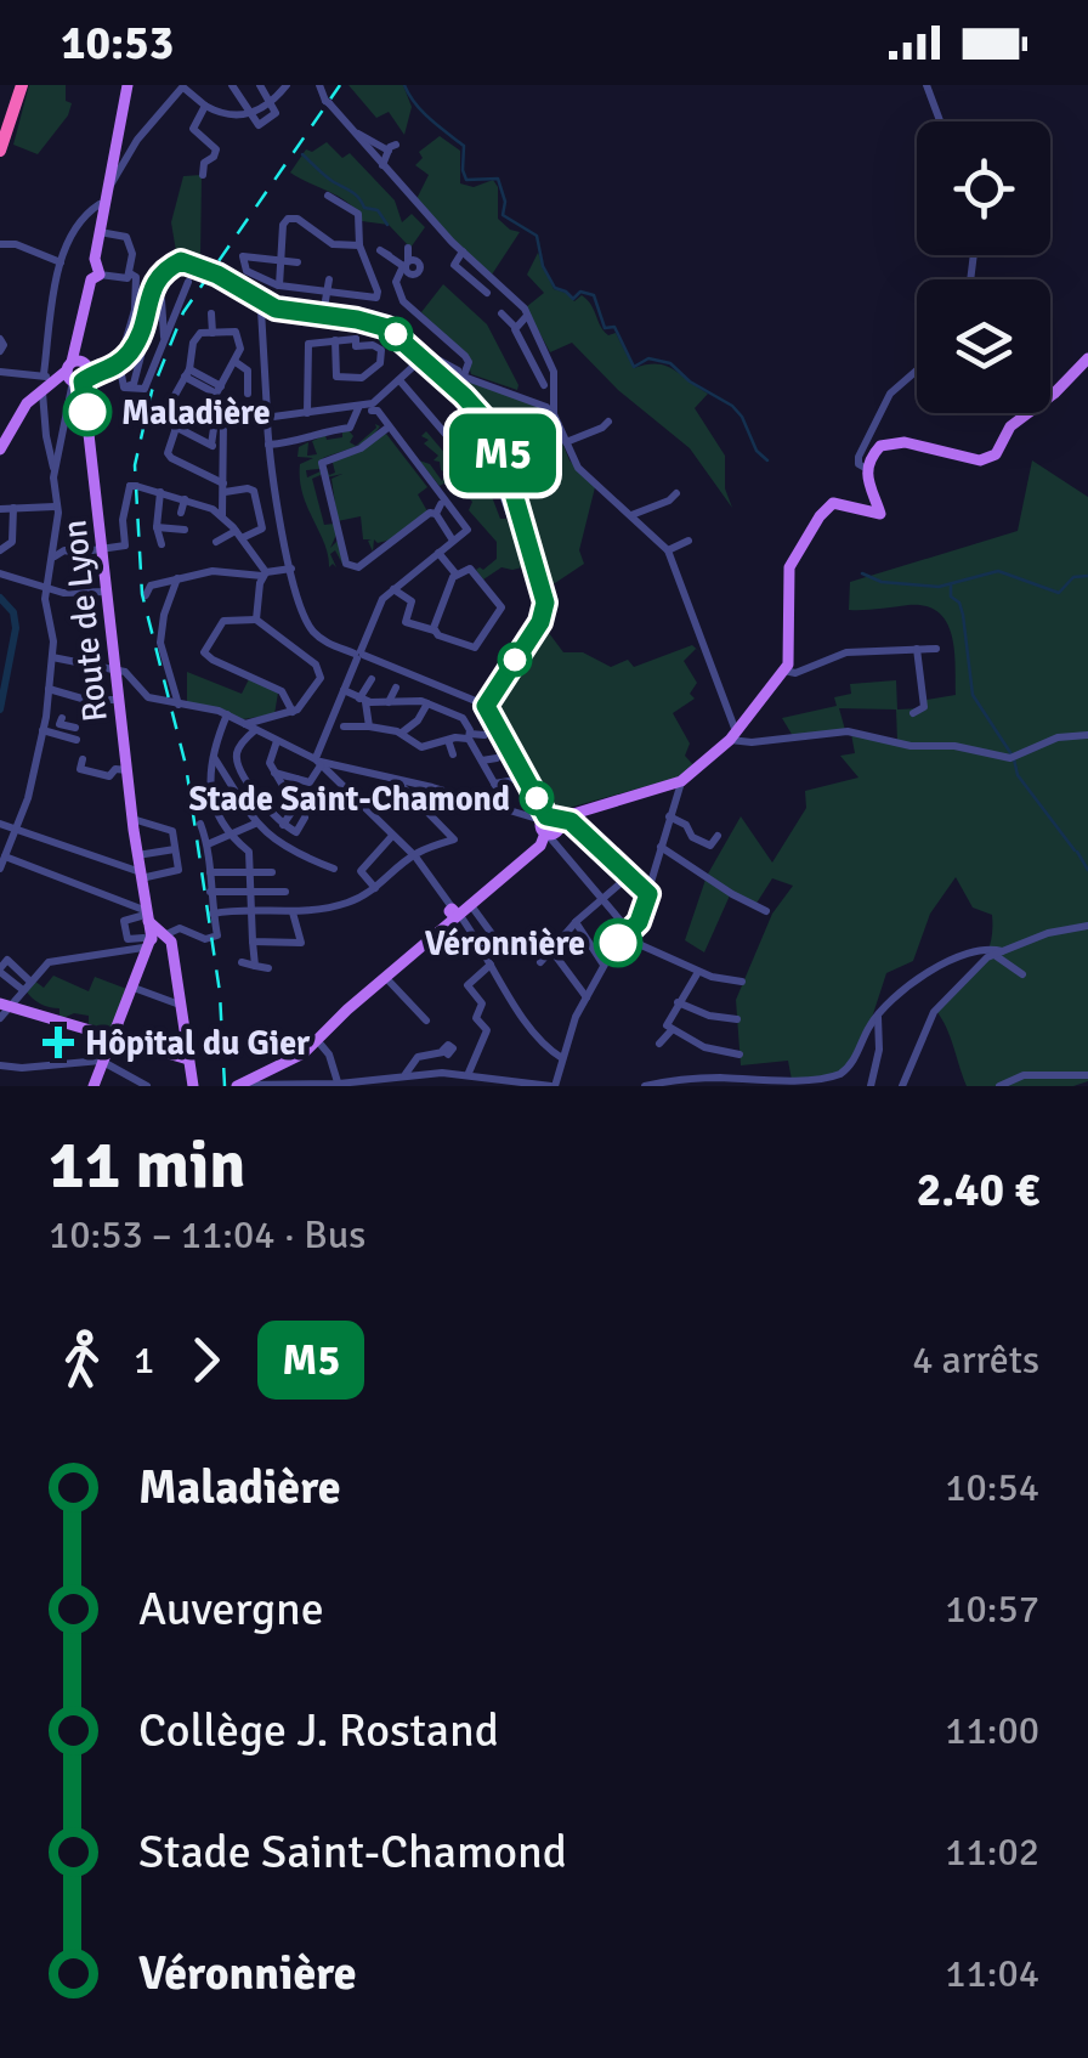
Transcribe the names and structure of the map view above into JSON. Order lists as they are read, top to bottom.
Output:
{
  "streets": {
    "main road": ["Route de Lyon"]
  },
  "places": {
    "other": ["Maladière", "Stade Saint-Chamond", "Véronnière"],
    "health": ["Hôpital du Gier"]
  },
  "lines": ["bus line M5"],
  "page": {
    "status": "10:53",
    "on_map": "M5",
    "heading": ["11 min", "10:53 – 11:04 · Bus", "2.40 €"],
    "legs": ["1", "M5", "4 arrêts"],
    "list": [
      {
        "name": "Maladière",
        "value": "10:54"
      },
      {
        "name": "Auvergne",
        "value": "10:57"
      },
      {
        "name": "Collège J. Rostand",
        "value": "11:00"
      },
      {
        "name": "Stade Saint-Chamond",
        "value": "11:02"
      },
      {
        "name": "Véronnière",
        "value": "11:04"
      }
    ]
  }
}
